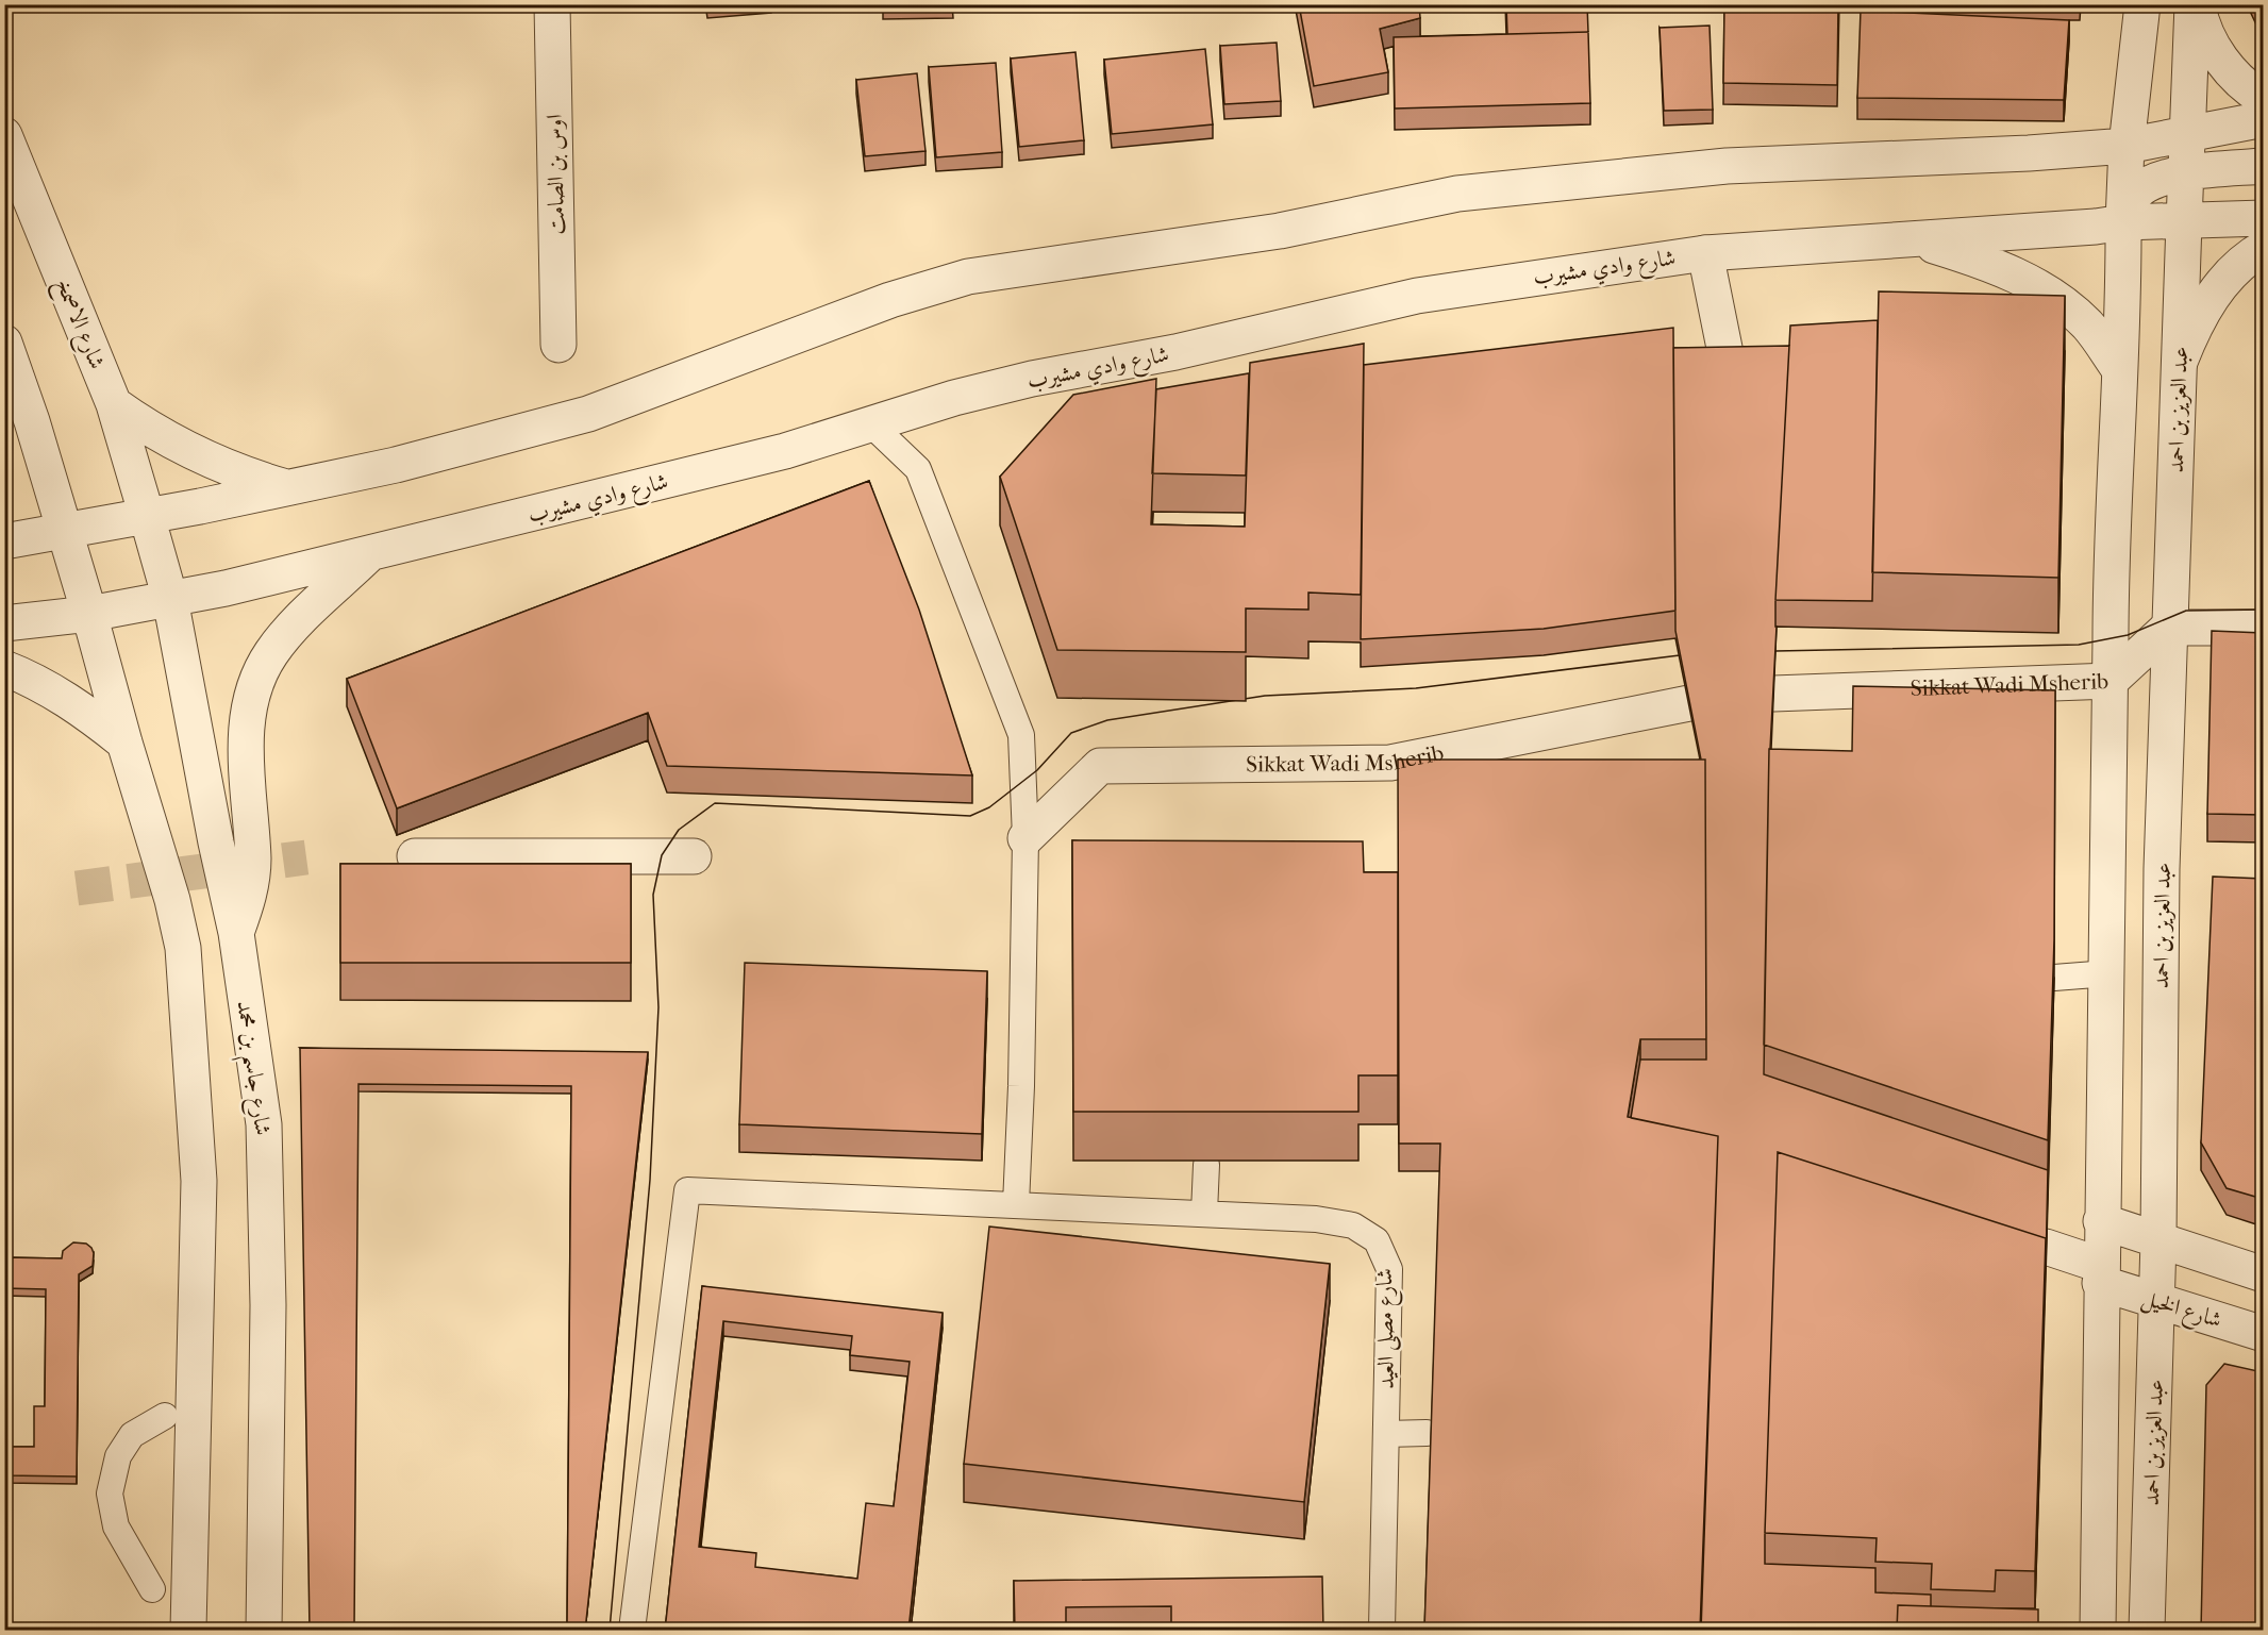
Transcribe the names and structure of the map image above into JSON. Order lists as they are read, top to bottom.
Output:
{
  "streets": {
    "street": [
      "اوس بن الصامت",
      "شارع وادي مشيرب",
      "شارع الاصمخ",
      "عبد العزيز بن احمد",
      "Sikkat Wadi Msherib",
      "شارع جاسم بن محمد",
      "شارع الخيل"
    ],
    "lane": ["شارع مصلى العيد"]
  },
  "crossings": [
    ["شارع وادي مشيرب", "عبد العزيز بن احمد"],
    ["شارع وادي مشيرب", "شارع جاسم بن محمد"],
    ["شارع الاصمخ", "شارع جاسم بن محمد"],
    ["عبد العزيز بن احمد", "Sikkat Wadi Msherib"],
    ["عبد العزيز بن احمد", "شارع الخيل"]
  ]
}
